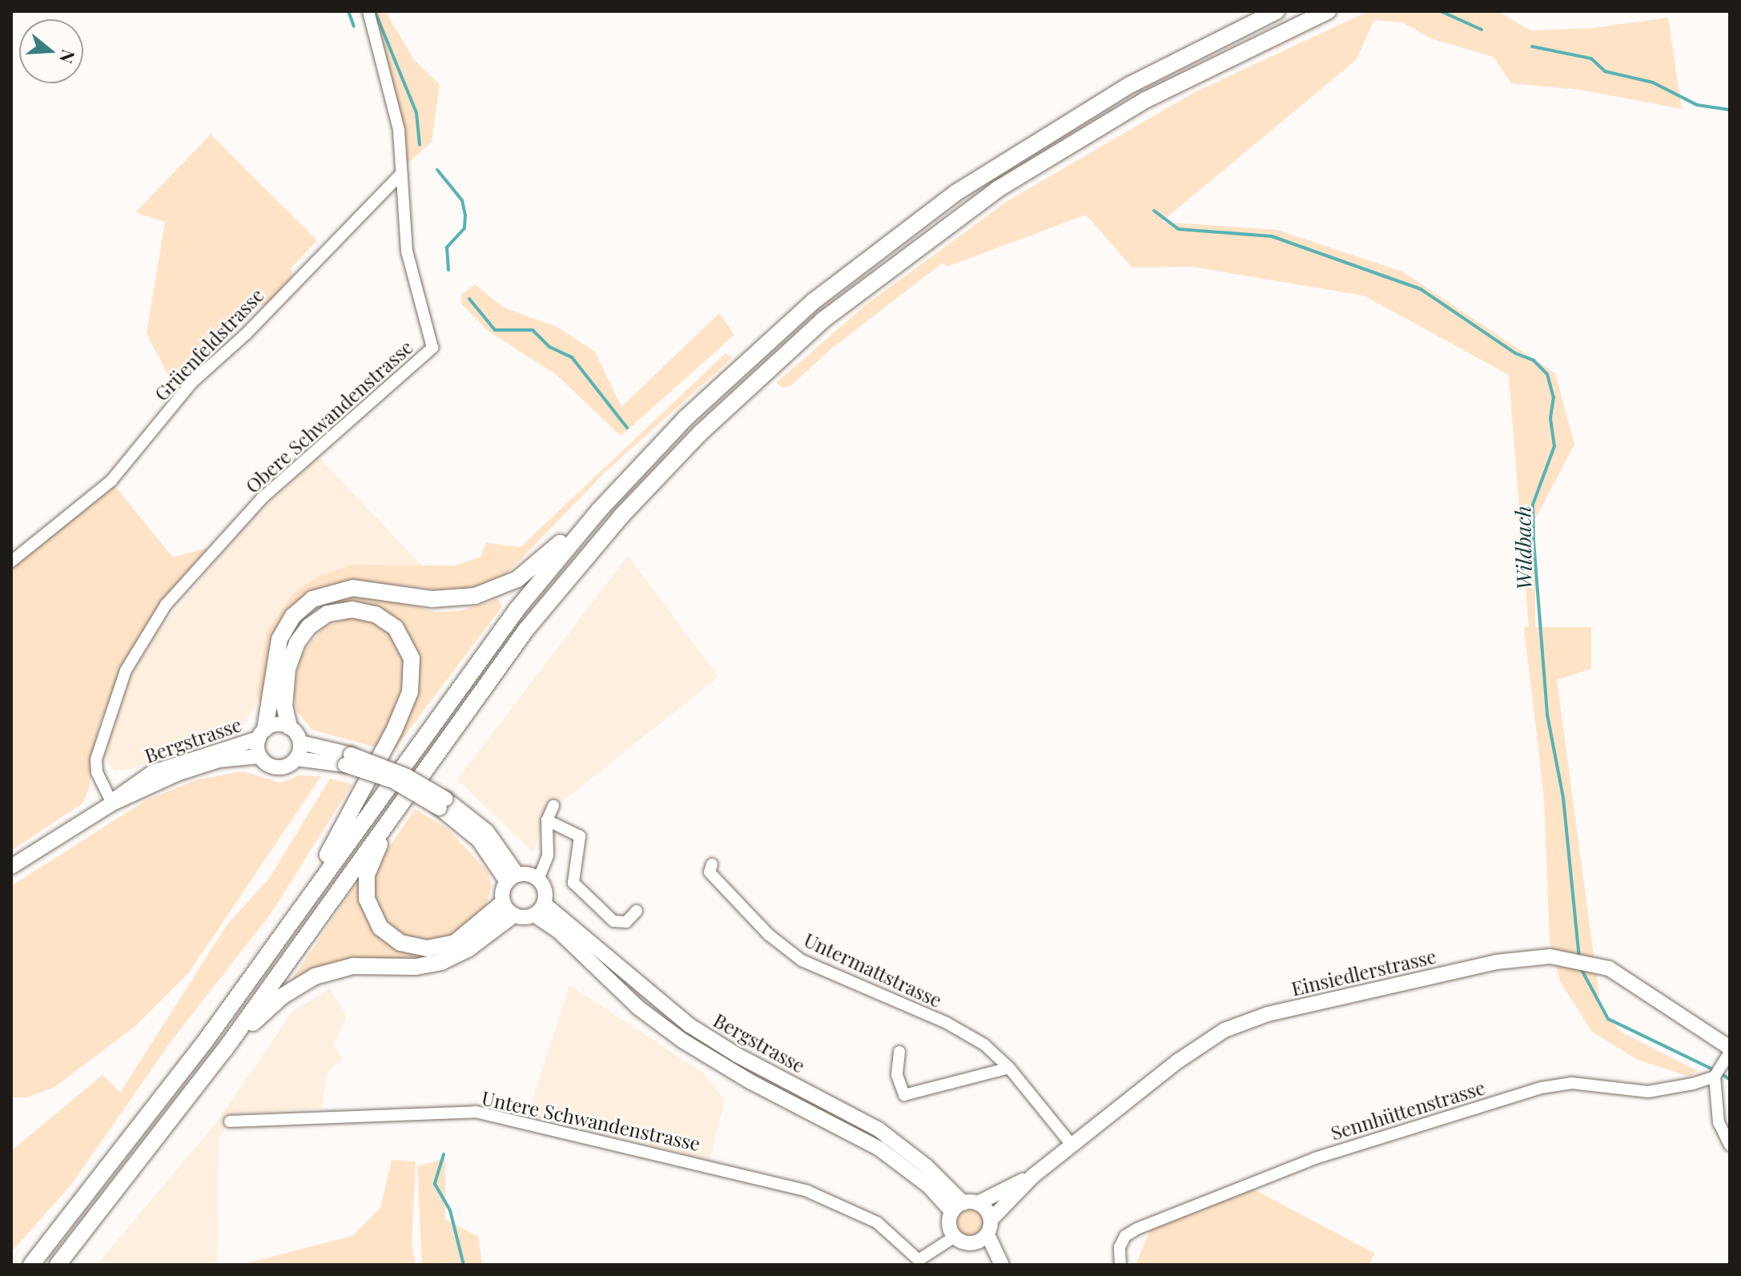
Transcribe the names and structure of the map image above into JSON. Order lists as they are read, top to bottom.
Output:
{
  "streets": {
    "main road": ["Bergstrasse", "Einsiedlerstrasse"],
    "street": [
      "Grüenfeldstrasse",
      "Obere Schwandenstrasse",
      "Untermattstrasse",
      "Sennhüttenstrasse",
      "Untere Schwandenstrasse"
    ]
  },
  "crossings": [
    ["Grüenfeldstrasse", "Obere Schwandenstrasse"],
    ["Obere Schwandenstrasse", "Bergstrasse"],
    ["Bergstrasse", "Einsiedlerstrasse"],
    ["Untermattstrasse", "Einsiedlerstrasse"]
  ],
  "water": ["Wildbach"],
  "north": "right"
}
